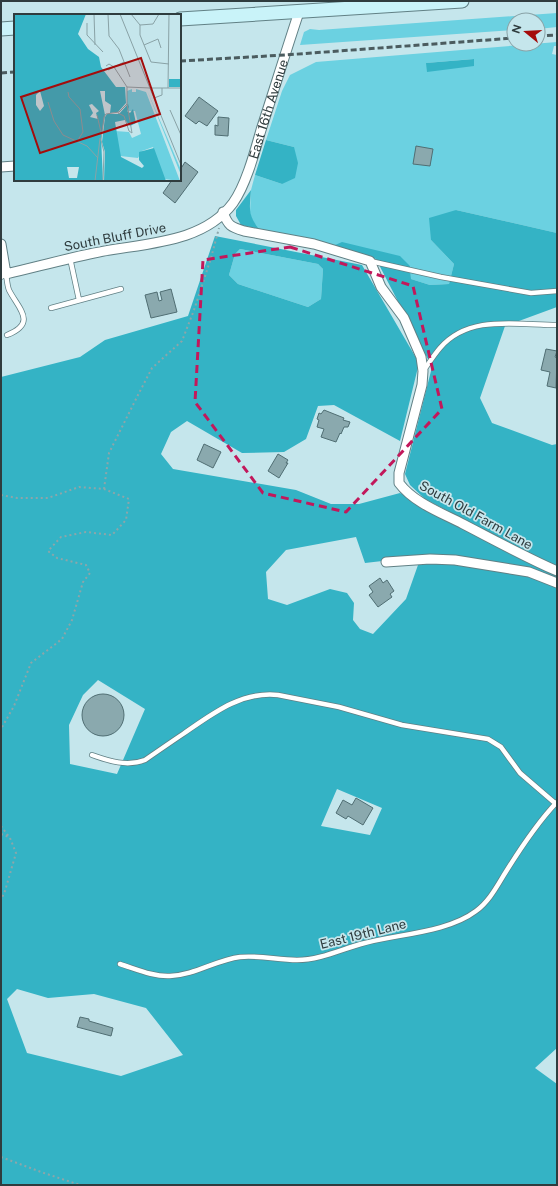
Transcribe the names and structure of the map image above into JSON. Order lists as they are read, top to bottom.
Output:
{
  "streets": {
    "street": ["East 16th Avenue", "South Bluff Drive", "South Old Farm Lane"],
    "lane": ["East 19th Lane"]
  },
  "crossings": [
    ["East 16th Avenue", "South Bluff Drive"]
  ],
  "north": "left"
}
